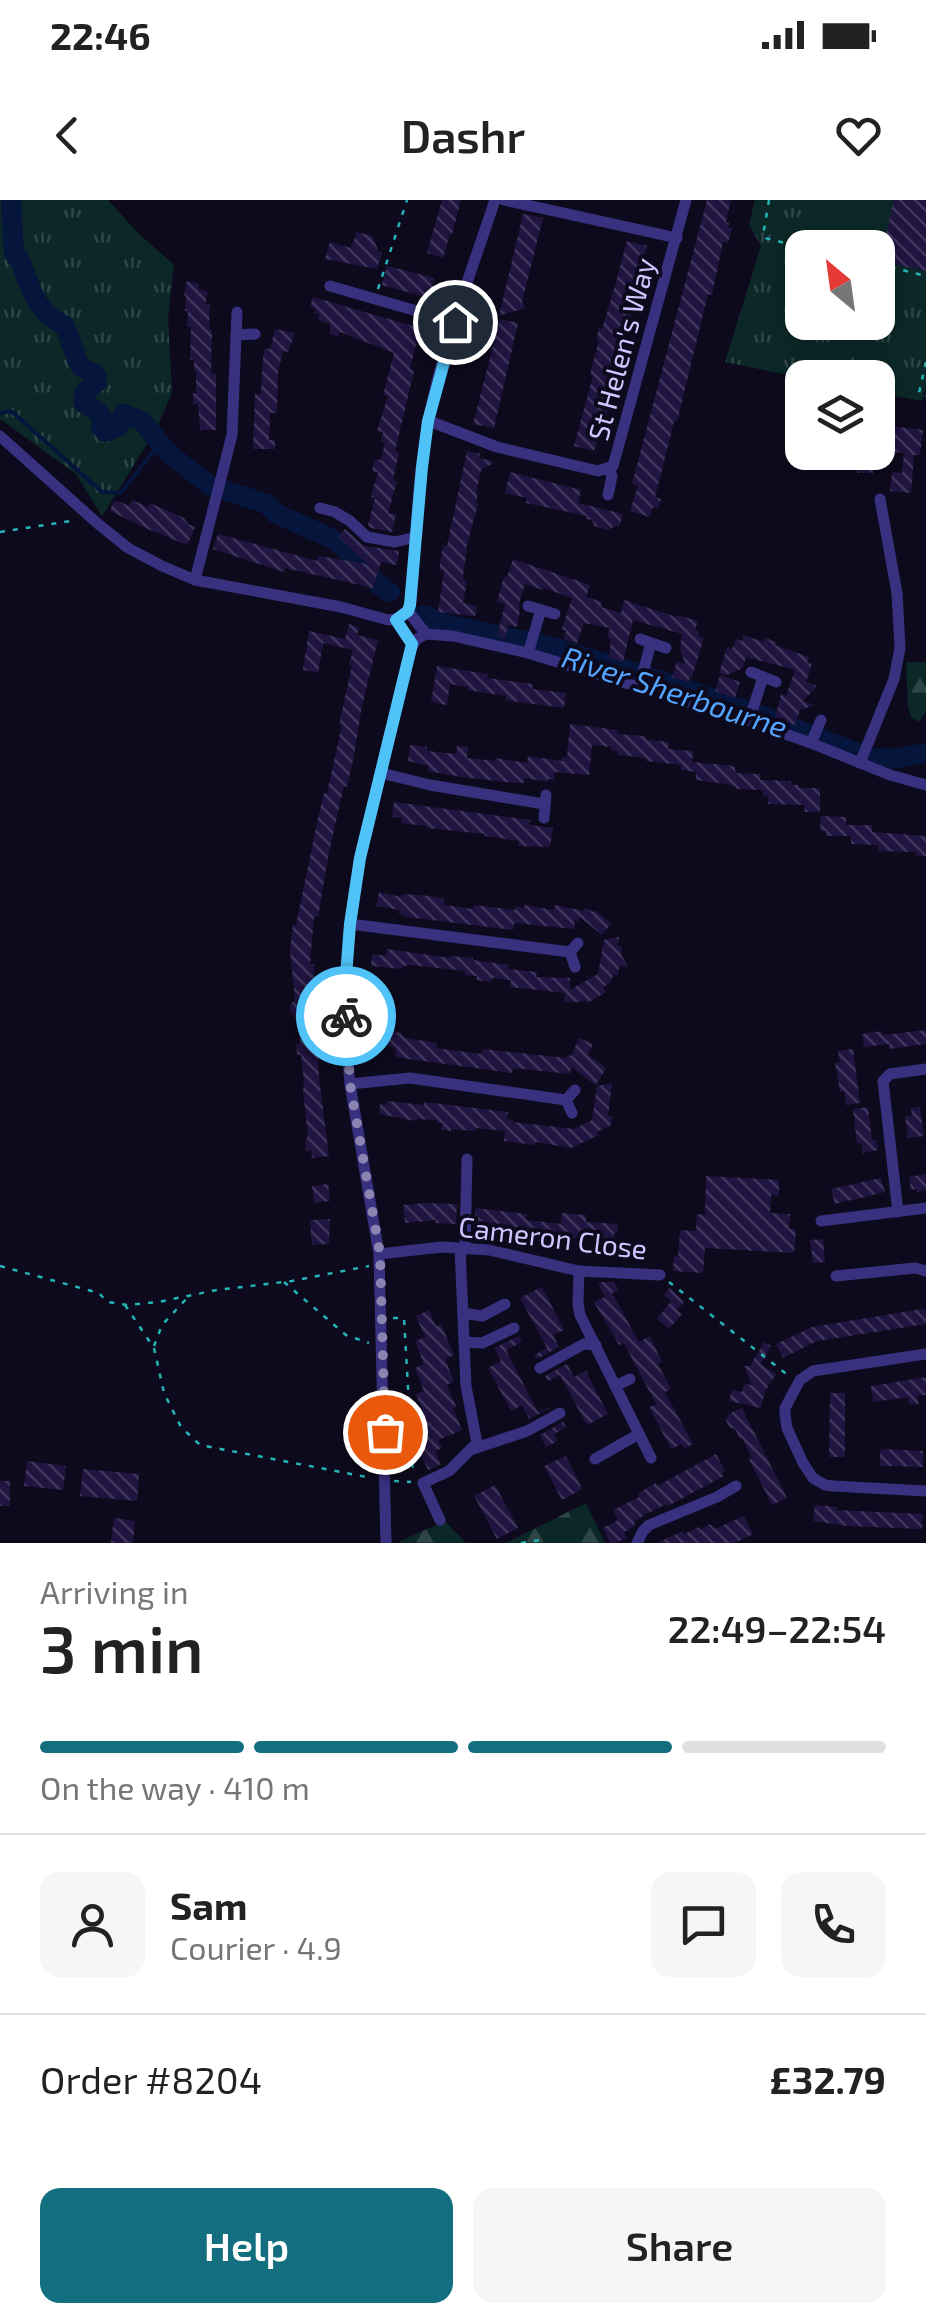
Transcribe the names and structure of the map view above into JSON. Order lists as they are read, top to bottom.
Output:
{
  "streets": {
    "street": ["St Helen's Way", "Cameron Close"]
  },
  "water": ["River Sherbourne"],
  "north": "top left",
  "page": {
    "status": "22:46",
    "header": "Dashr",
    "heading": ["3 min", "Arriving in", "22:49–22:54"],
    "panel": [
      "Sam",
      "Courier · 4.9",
      "Order #8204",
      "£32.79"
    ],
    "bar": "On the way · 410 m",
    "buttons": ["Help", "Share"]
  }
}
